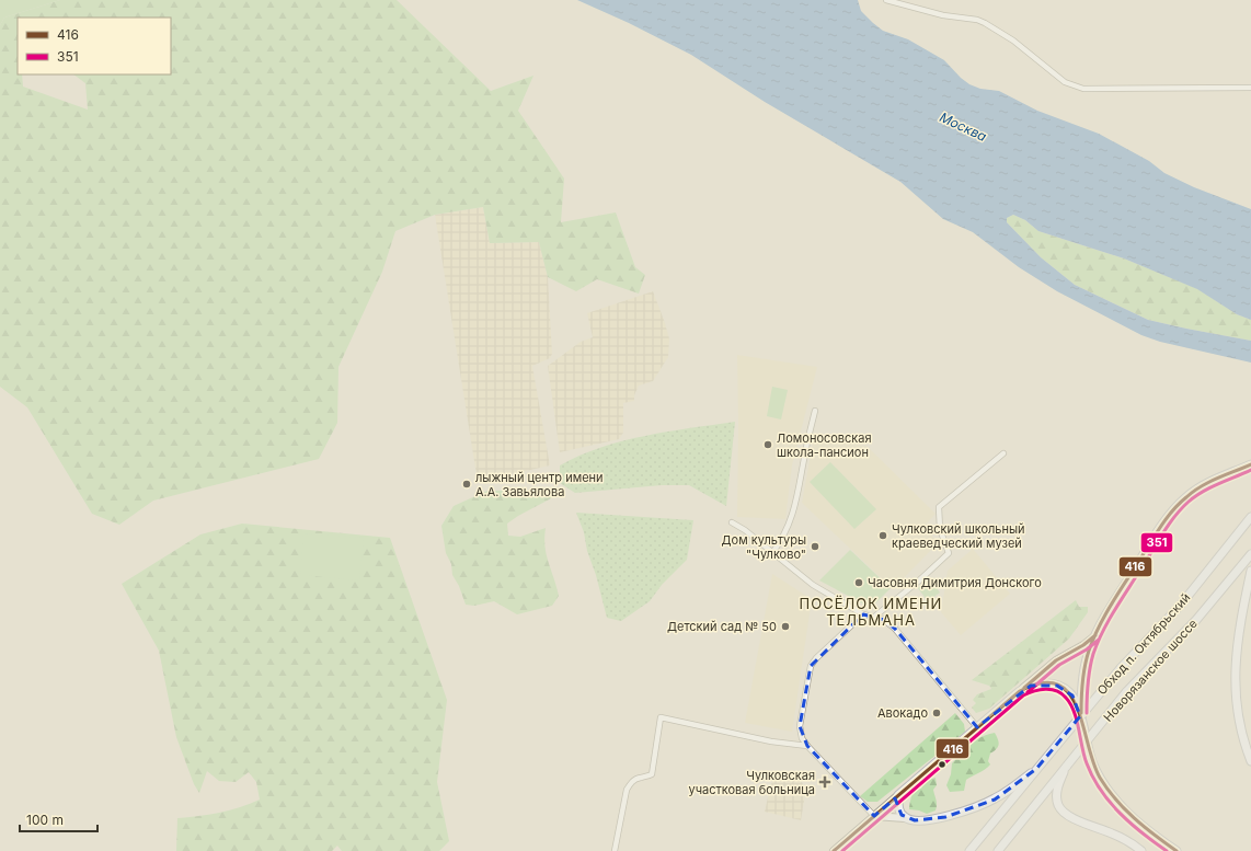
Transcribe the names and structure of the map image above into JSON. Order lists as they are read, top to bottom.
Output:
{
  "streets": {
    "highway": ["Обход п. Октябрьский", "Новорязанское шоссе"]
  },
  "districts": ["ПОСЁЛОК ИМЕНИ ТЕЛЬМАНА"],
  "water": ["Москва"],
  "places": {
    "other": [
      "Ломоносовская школа-пансион",
      "лыжный центр имени А.А. Завьялова",
      "Чулковский школьный краеведческий музей",
      "Дом культуры \"Чулково\"",
      "Часовня Димитрия Донского",
      "Детский сад № 50",
      "Авокадо"
    ],
    "health": ["Чулковская участковая больница"]
  },
  "lines": ["transit line 416", "transit line 351"],
  "legend": ["416", "351"],
  "scale_bar": "100 m"
}
